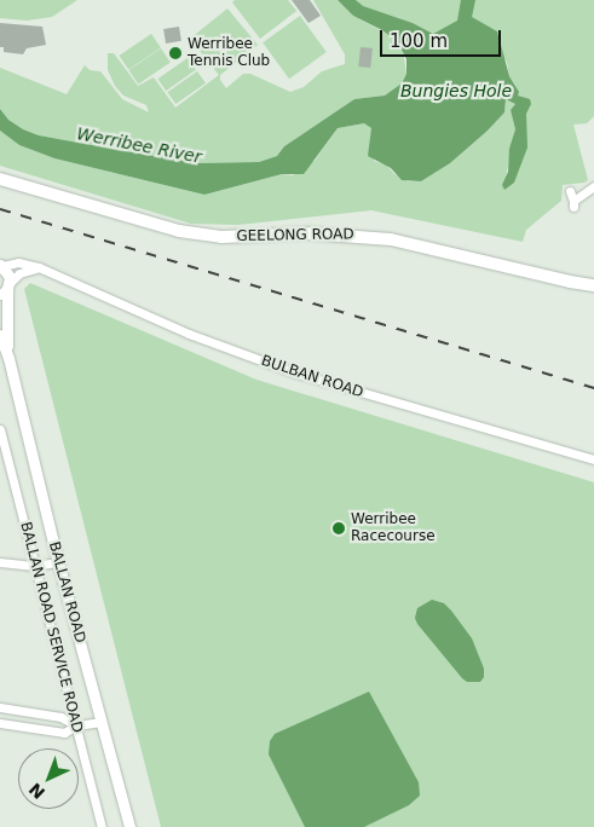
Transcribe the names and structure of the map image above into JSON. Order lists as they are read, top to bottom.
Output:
{
  "streets": {
    "highway": ["GEELONG ROAD"],
    "main road": ["BALLAN ROAD"],
    "street": ["BULBAN ROAD", "BALLAN ROAD SERVICE ROAD"]
  },
  "water": ["Bungies Hole", "Werribee River"],
  "places": ["Werribee Tennis Club", "Werribee Racecourse"],
  "scale_bar": "100 m",
  "north": "bottom left"
}
